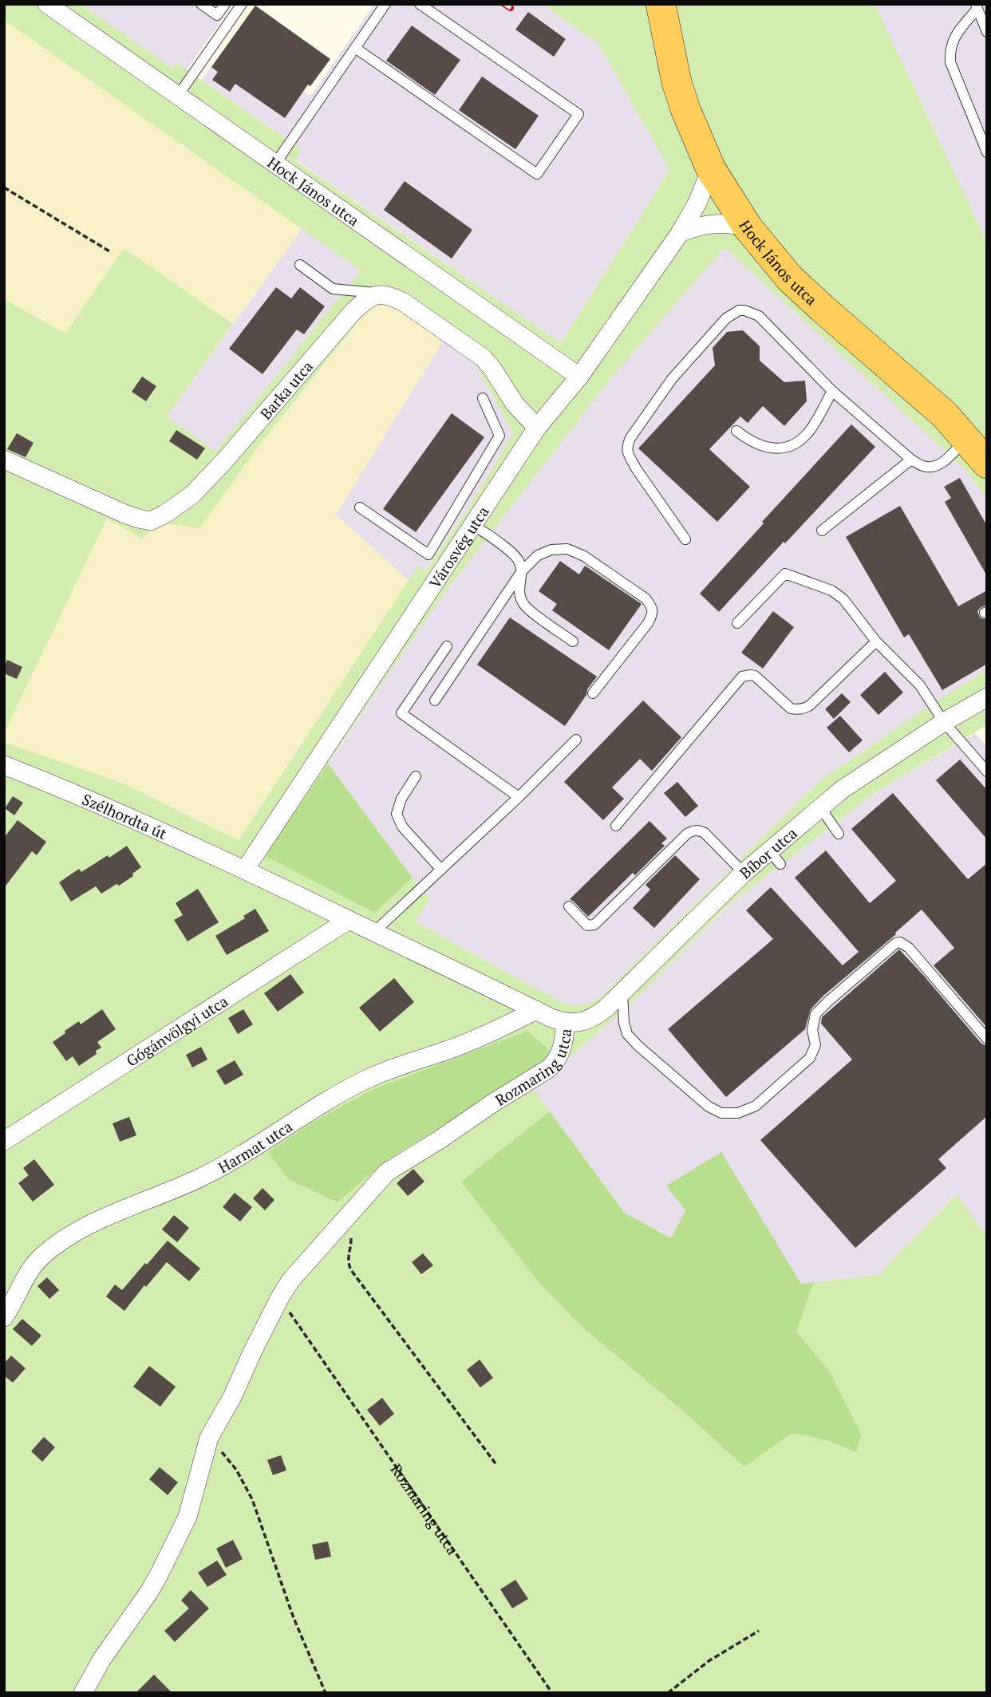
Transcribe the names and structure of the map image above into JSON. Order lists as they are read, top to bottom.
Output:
{
  "streets": {
    "main road": ["Hock János utca"],
    "street": [
      "Barka utca",
      "Városvég utca",
      "Szélhordta út",
      "Bíbor utca",
      "Gógánvölgyi utca",
      "Rozmaring utca",
      "Harmat utca"
    ]
  },
  "crossings": [
    ["Hock János utca", "Városvég utca"],
    ["Városvég utca", "Szélhordta út"],
    ["Városvég utca", "Rozmaring utca"],
    ["Szélhordta út", "Rozmaring utca"],
    ["Bíbor utca", "Rozmaring utca"],
    ["Gógánvölgyi utca", "Rozmaring utca"],
    ["Rozmaring utca", "Harmat utca"]
  ]
}
